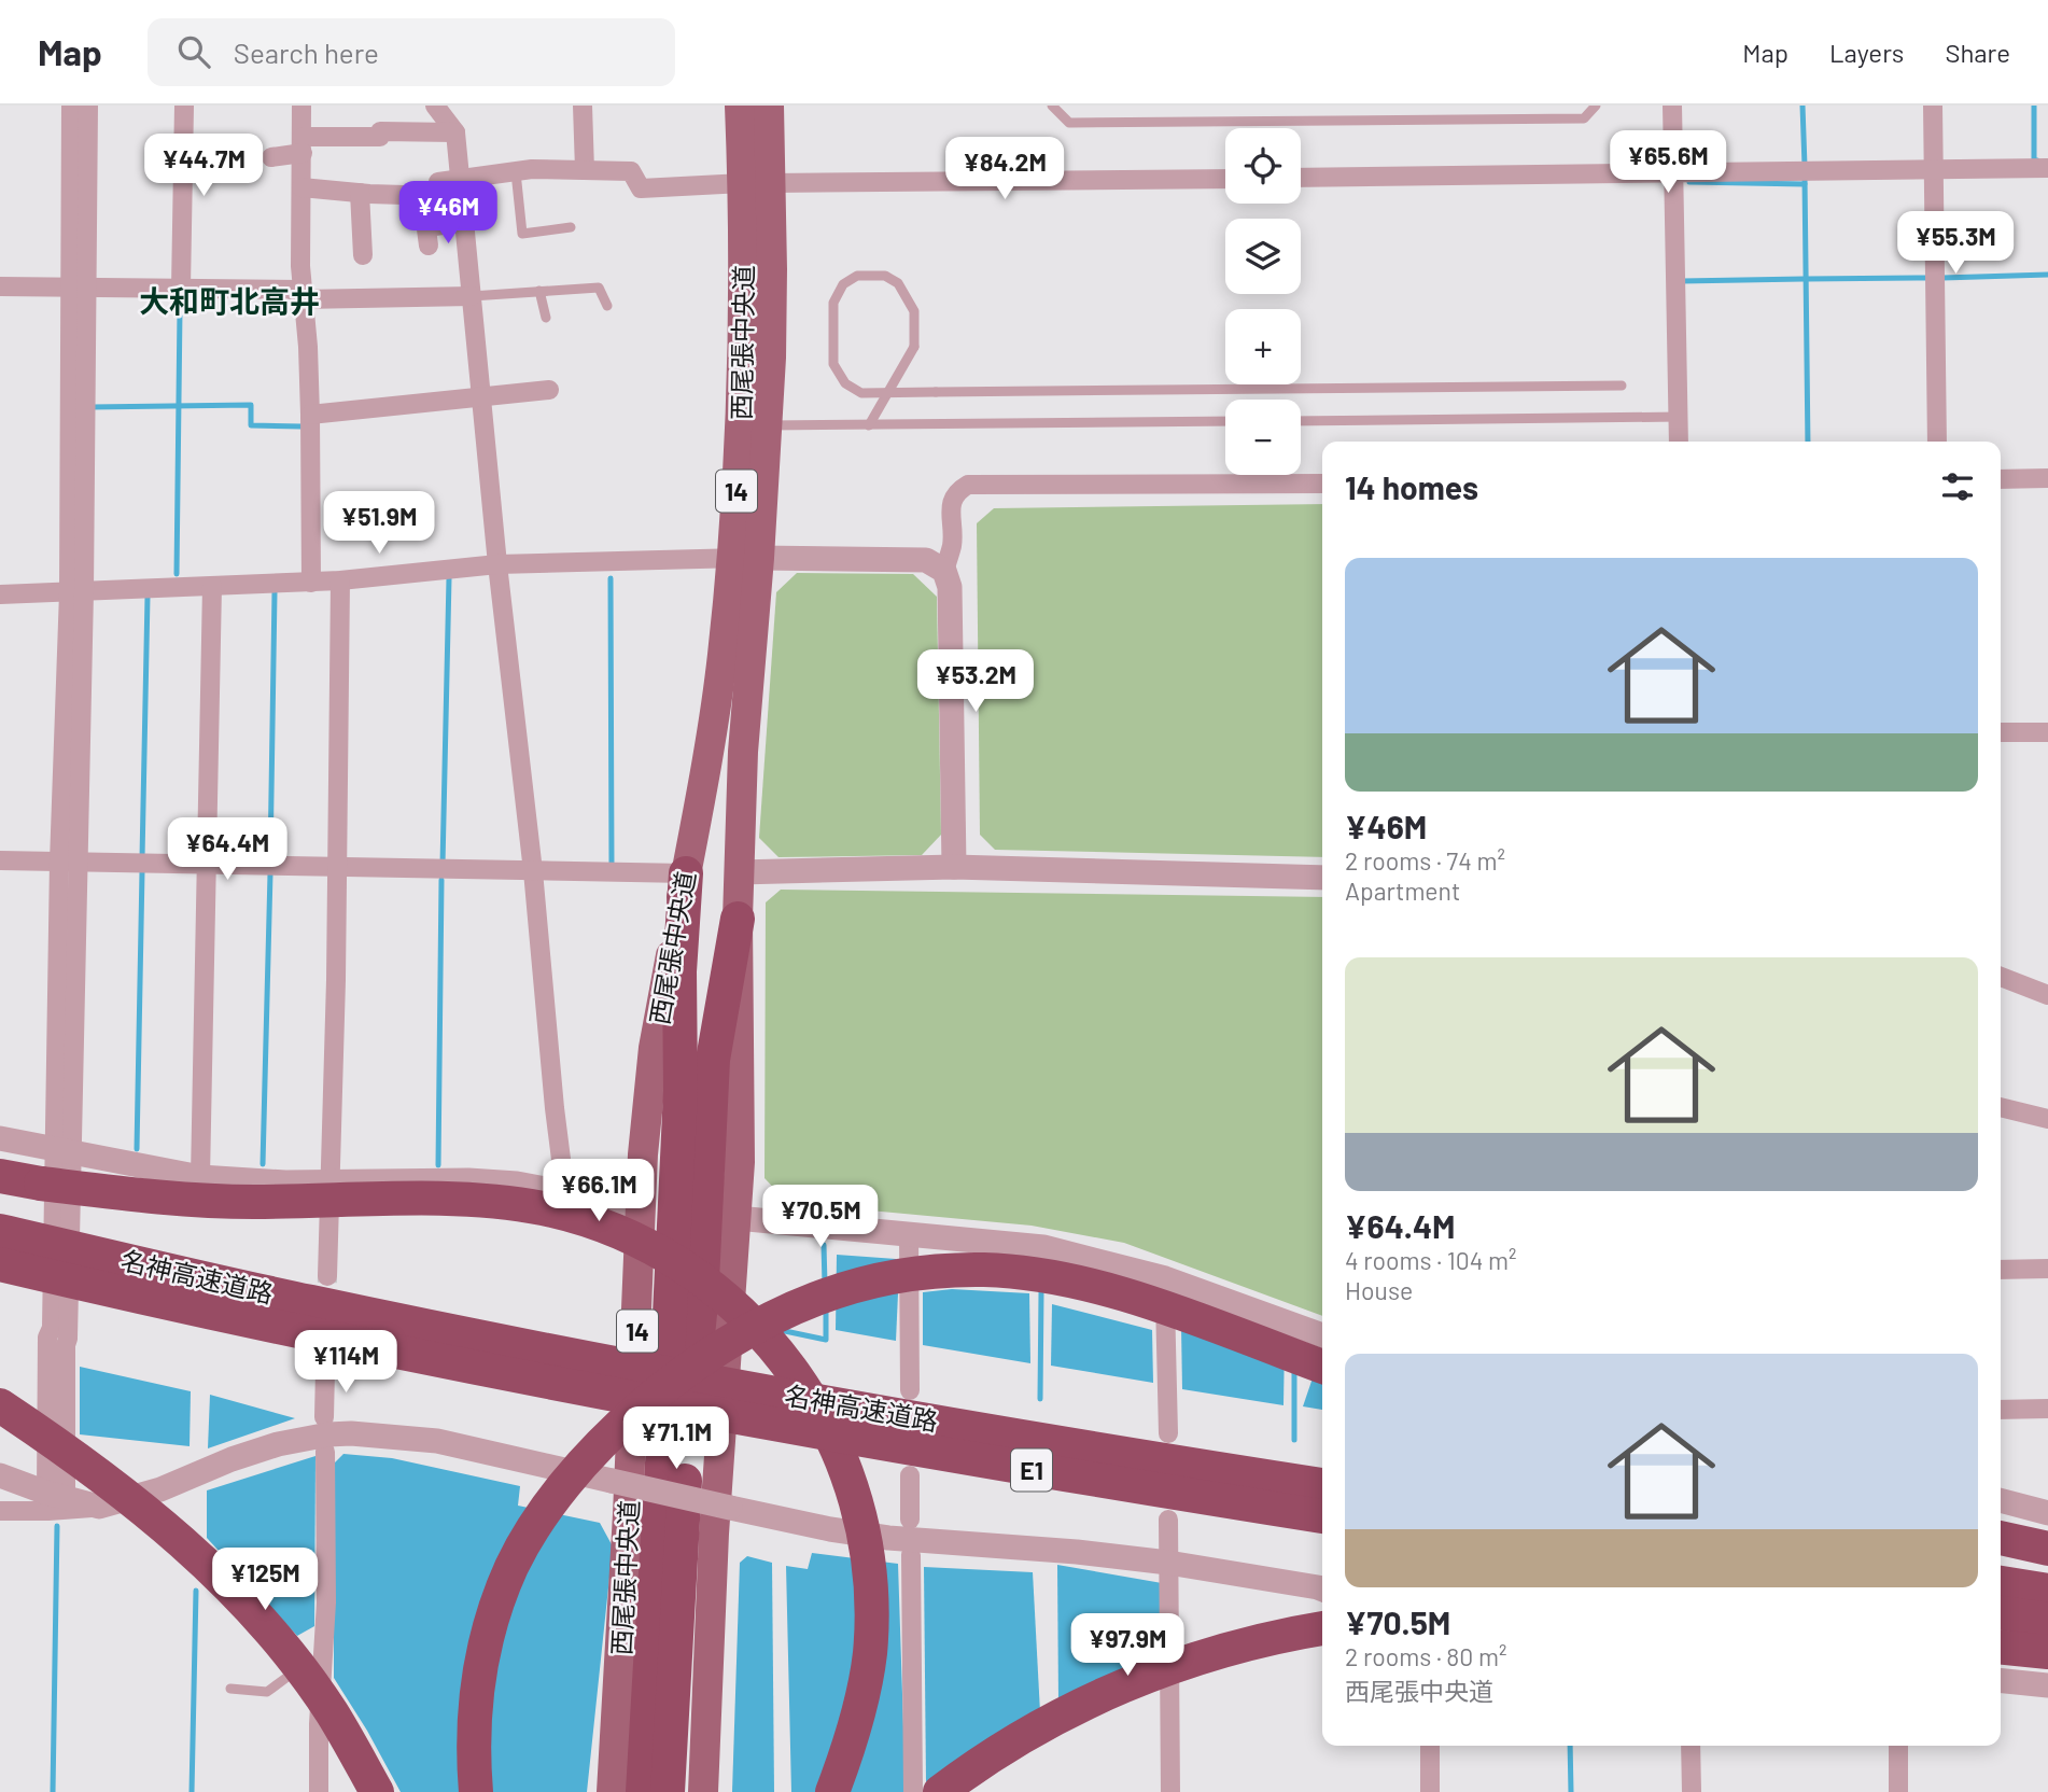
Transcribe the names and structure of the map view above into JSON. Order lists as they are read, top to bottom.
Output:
{
  "streets": {
    "highway": ["名神高速道路", "E1"],
    "main road": ["西尾張中央道", "14"]
  },
  "districts": ["大和町北高井"],
  "page": {
    "header": "Map",
    "search": "Search here",
    "nav": ["Map", "Layers", "Share"],
    "map_buttons": ["+", "−"],
    "price": [
      "¥65.6M",
      "¥44.7M",
      "¥84.2M",
      "¥46M",
      "¥55.3M",
      "¥51.9M",
      "¥53.2M",
      "¥64.4M",
      "¥66.1M",
      "¥70.5M",
      "¥114M",
      "¥71.1M",
      "¥125M",
      "¥97.9M"
    ],
    "heading": "14 homes",
    "list": [
      {
        "name": "¥46M",
        "note": "2 rooms · 74 m² · Apartment"
      },
      {
        "name": "¥64.4M",
        "note": "4 rooms · 104 m² · House"
      },
      {
        "name": "¥70.5M",
        "note": "2 rooms · 80 m² · 西尾張中央道"
      }
    ]
  }
}
